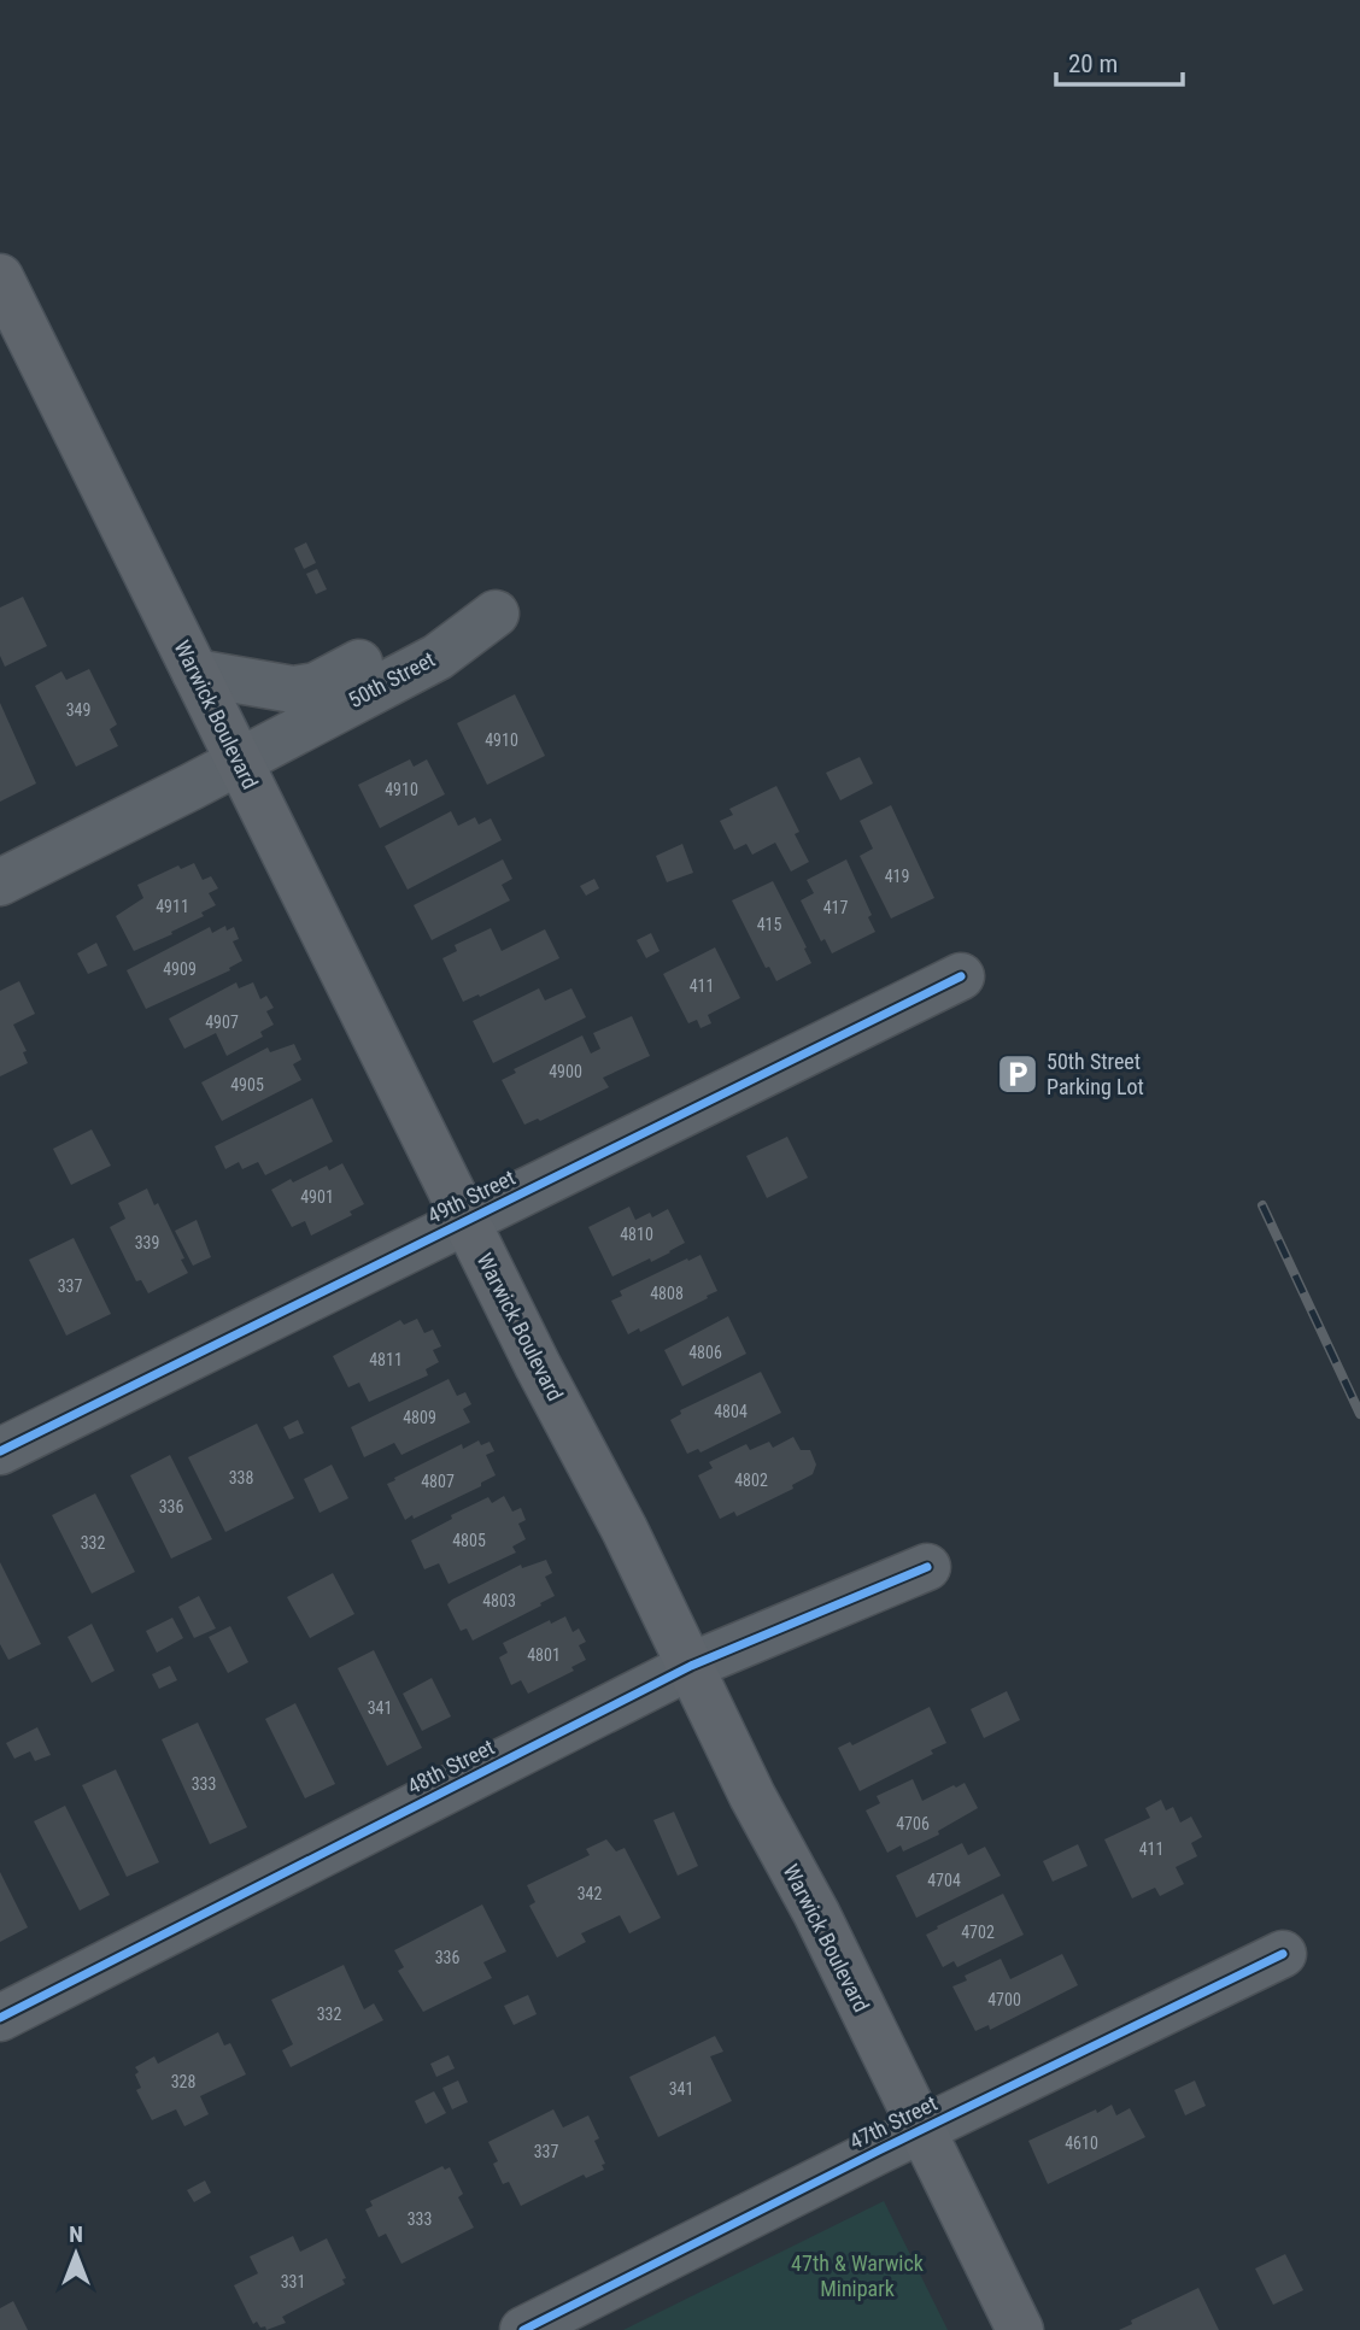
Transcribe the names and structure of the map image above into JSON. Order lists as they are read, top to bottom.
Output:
{
  "streets": {
    "main road": ["Warwick Boulevard"],
    "street": [
      "50th Street",
      "49th Street",
      "48th Street",
      "47th Street"
    ]
  },
  "crossings": [
    ["50th Street", "Warwick Boulevard"],
    ["Warwick Boulevard", "49th Street"],
    ["Warwick Boulevard", "48th Street"],
    ["Warwick Boulevard", "47th Street"]
  ],
  "parks": ["47th & Warwick Minipark"],
  "places": {
    "parking": ["50th Street Parking Lot"]
  },
  "house_numbers": [
    "349",
    "4910",
    "4910",
    "419",
    "4911",
    "417",
    "415",
    "4909",
    "411",
    "4907",
    "4900",
    "4905",
    "4901",
    "4810",
    "339",
    "337",
    "4808",
    "4806",
    "4811",
    "4804",
    "4809",
    "338",
    "4802",
    "4807",
    "336",
    "4805",
    "332",
    "4803",
    "4801",
    "341",
    "333",
    "4706",
    "411",
    "4704",
    "342",
    "4702",
    "336",
    "4700",
    "332",
    "328",
    "341",
    "4610",
    "337",
    "333",
    "331"
  ],
  "scale_bar": "20 m",
  "north": "top"
}
